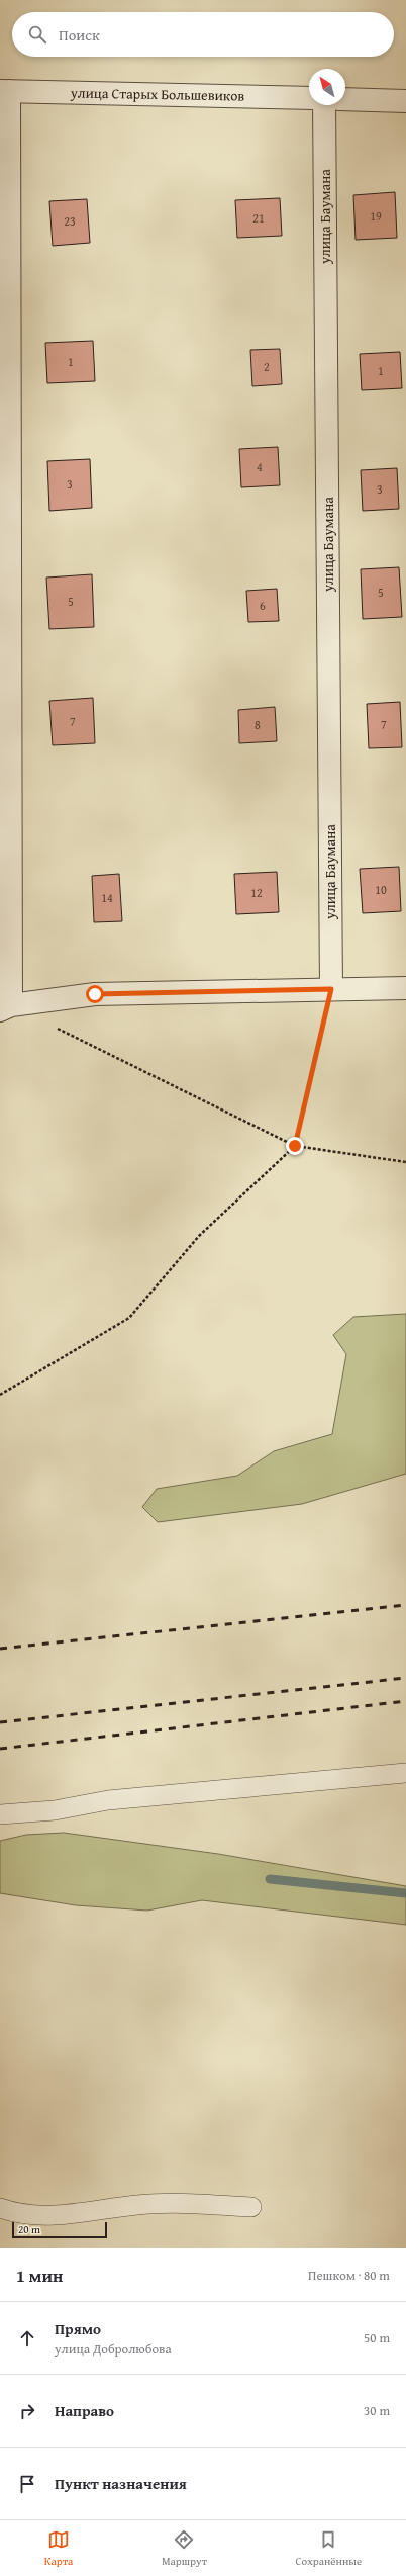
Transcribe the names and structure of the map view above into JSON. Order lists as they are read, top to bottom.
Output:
{
  "streets": {
    "street": ["улица Старых Большевиков", "улица Баумана"]
  },
  "house_numbers": [
    "19",
    "21",
    "23",
    "1",
    "2",
    "1",
    "4",
    "3",
    "3",
    "5",
    "5",
    "6",
    "7",
    "8",
    "7",
    "10",
    "12",
    "14"
  ],
  "scale_bar": "20 m",
  "north": "top left",
  "page": {
    "search": "Поиск",
    "scale": "20 m",
    "heading": ["1 мин", "Пешком · 80 m"],
    "list": [
      ["Прямо", "улица Добролюбова", "50 m"],
      ["Направо", "30 m"],
      "Пункт назначения"
    ],
    "nav": ["Карта", "Маршрут", "Сохранённые"]
  }
}
